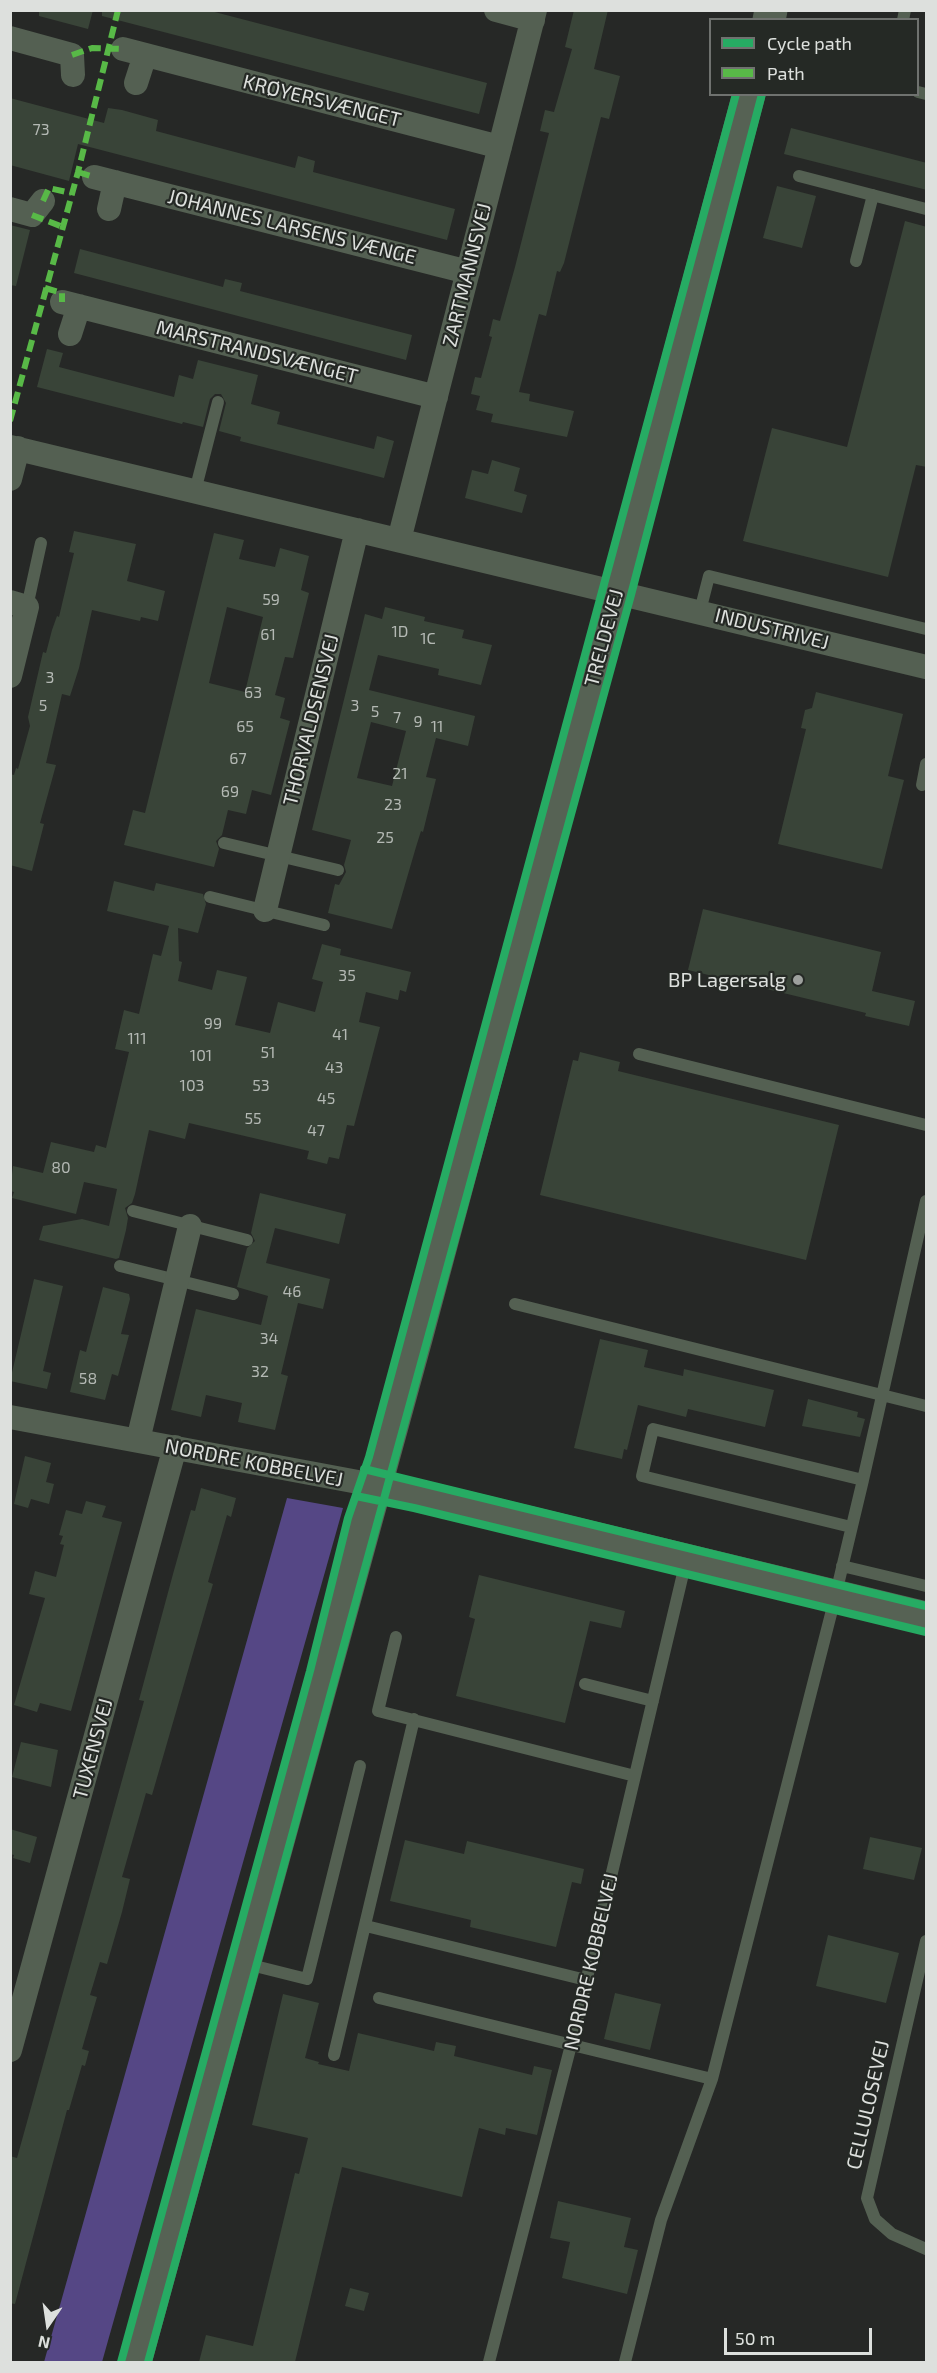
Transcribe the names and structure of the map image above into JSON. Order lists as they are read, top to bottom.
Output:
{
  "streets": {
    "street": [
      "KRØYERSVÆNGET",
      "JOHANNES LARSENS VÆNGE",
      "ZARTMANNSVEJ",
      "MARSTRANDSVÆNGET",
      "INDUSTRIVEJ",
      "TRELDEVEJ",
      "THORVALDSENSVEJ",
      "NORDRE KOBBELVEJ",
      "TUXENSVEJ"
    ],
    "lane": ["CELLULOSEVEJ"]
  },
  "crossings": [
    ["KRØYERSVÆNGET", "ZARTMANNSVEJ"],
    ["JOHANNES LARSENS VÆNGE", "ZARTMANNSVEJ"],
    ["ZARTMANNSVEJ", "MARSTRANDSVÆNGET"],
    ["INDUSTRIVEJ", "TRELDEVEJ"],
    ["TRELDEVEJ", "NORDRE KOBBELVEJ"],
    ["NORDRE KOBBELVEJ", "TUXENSVEJ"]
  ],
  "places": ["BP Lagersalg"],
  "house_numbers": [
    "73",
    "59",
    "1D",
    "61",
    "1C",
    "3",
    "63",
    "5",
    "3",
    "5",
    "7",
    "9",
    "65",
    "11",
    "67",
    "21",
    "69",
    "23",
    "25",
    "35",
    "99",
    "41",
    "111",
    "51",
    "101",
    "43",
    "103",
    "53",
    "45",
    "55",
    "47",
    "80",
    "46",
    "34",
    "32",
    "58"
  ],
  "legend": ["Cycle path", "Path"],
  "scale_bar": "50 m",
  "north": "bottom"
}
